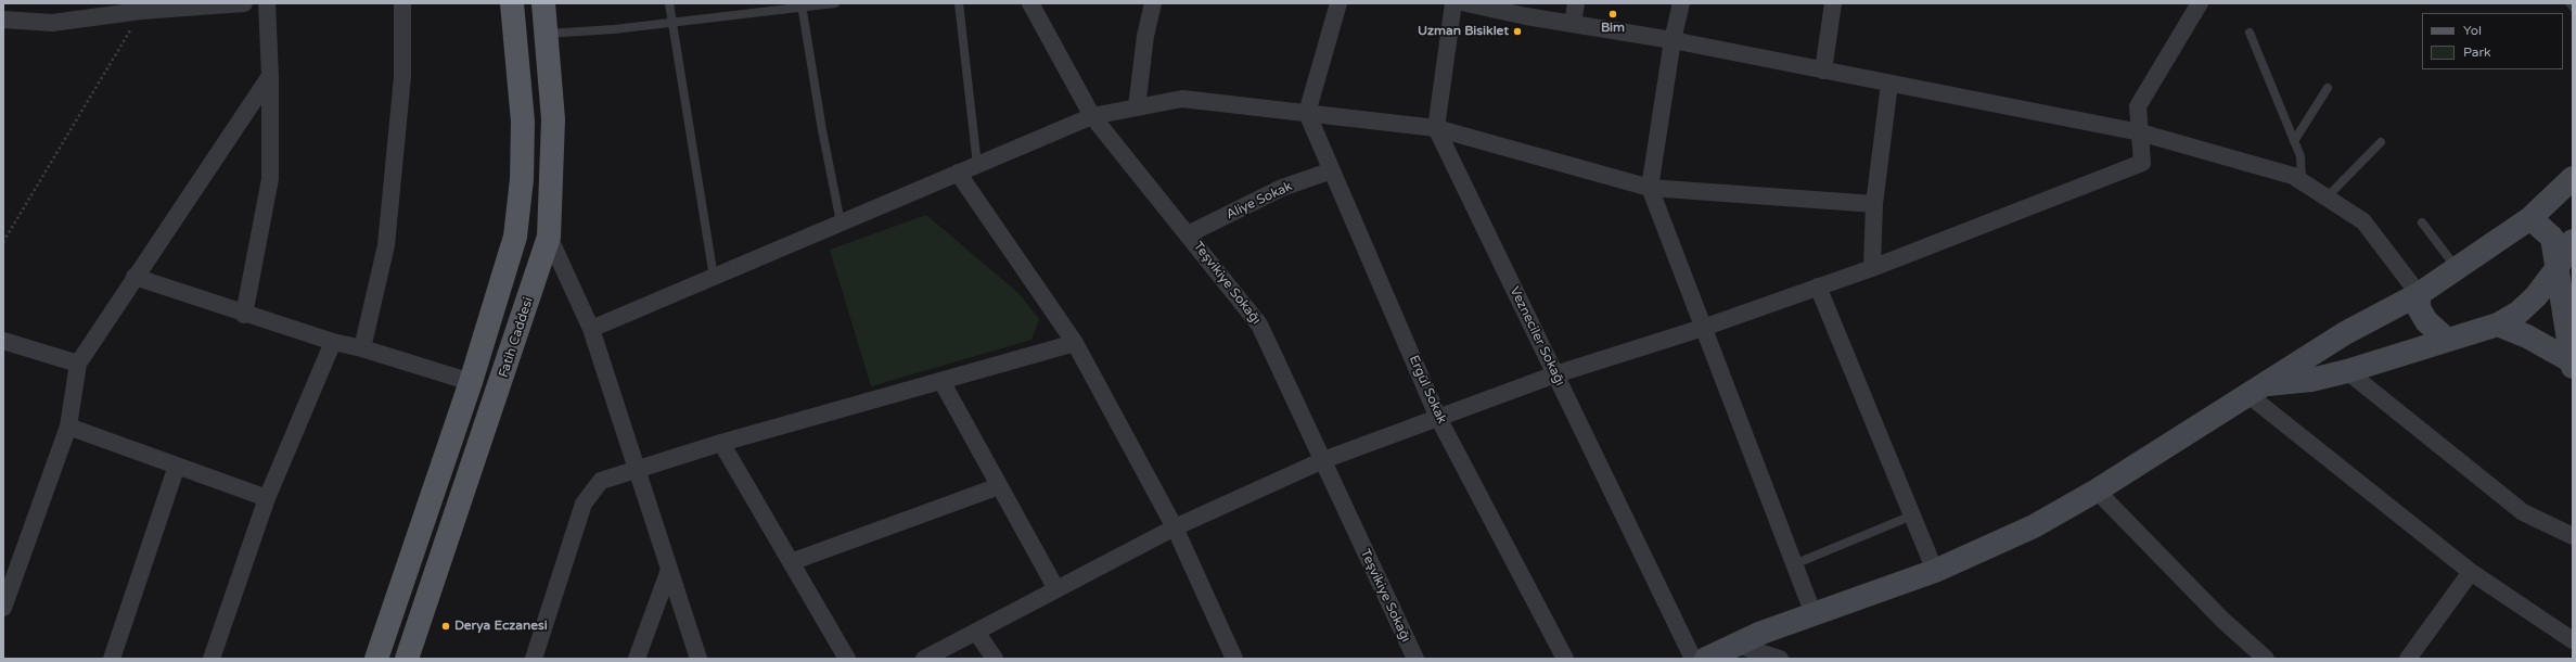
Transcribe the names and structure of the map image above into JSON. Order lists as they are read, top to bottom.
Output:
{
  "streets": {
    "main road": ["Fatih Caddesi"],
    "street": [
      "Aliye Sokak",
      "Teşvikiye Sokağı",
      "Vezneciler Sokağı",
      "Ergül Sokak"
    ]
  },
  "crossings": [
    ["Aliye Sokak", "Teşvikiye Sokağı"],
    ["Aliye Sokak", "Ergül Sokak"]
  ],
  "places": ["Bim", "Uzman Bisiklet", "Derya Eczanesi"],
  "legend": ["Yol", "Park"]
}
